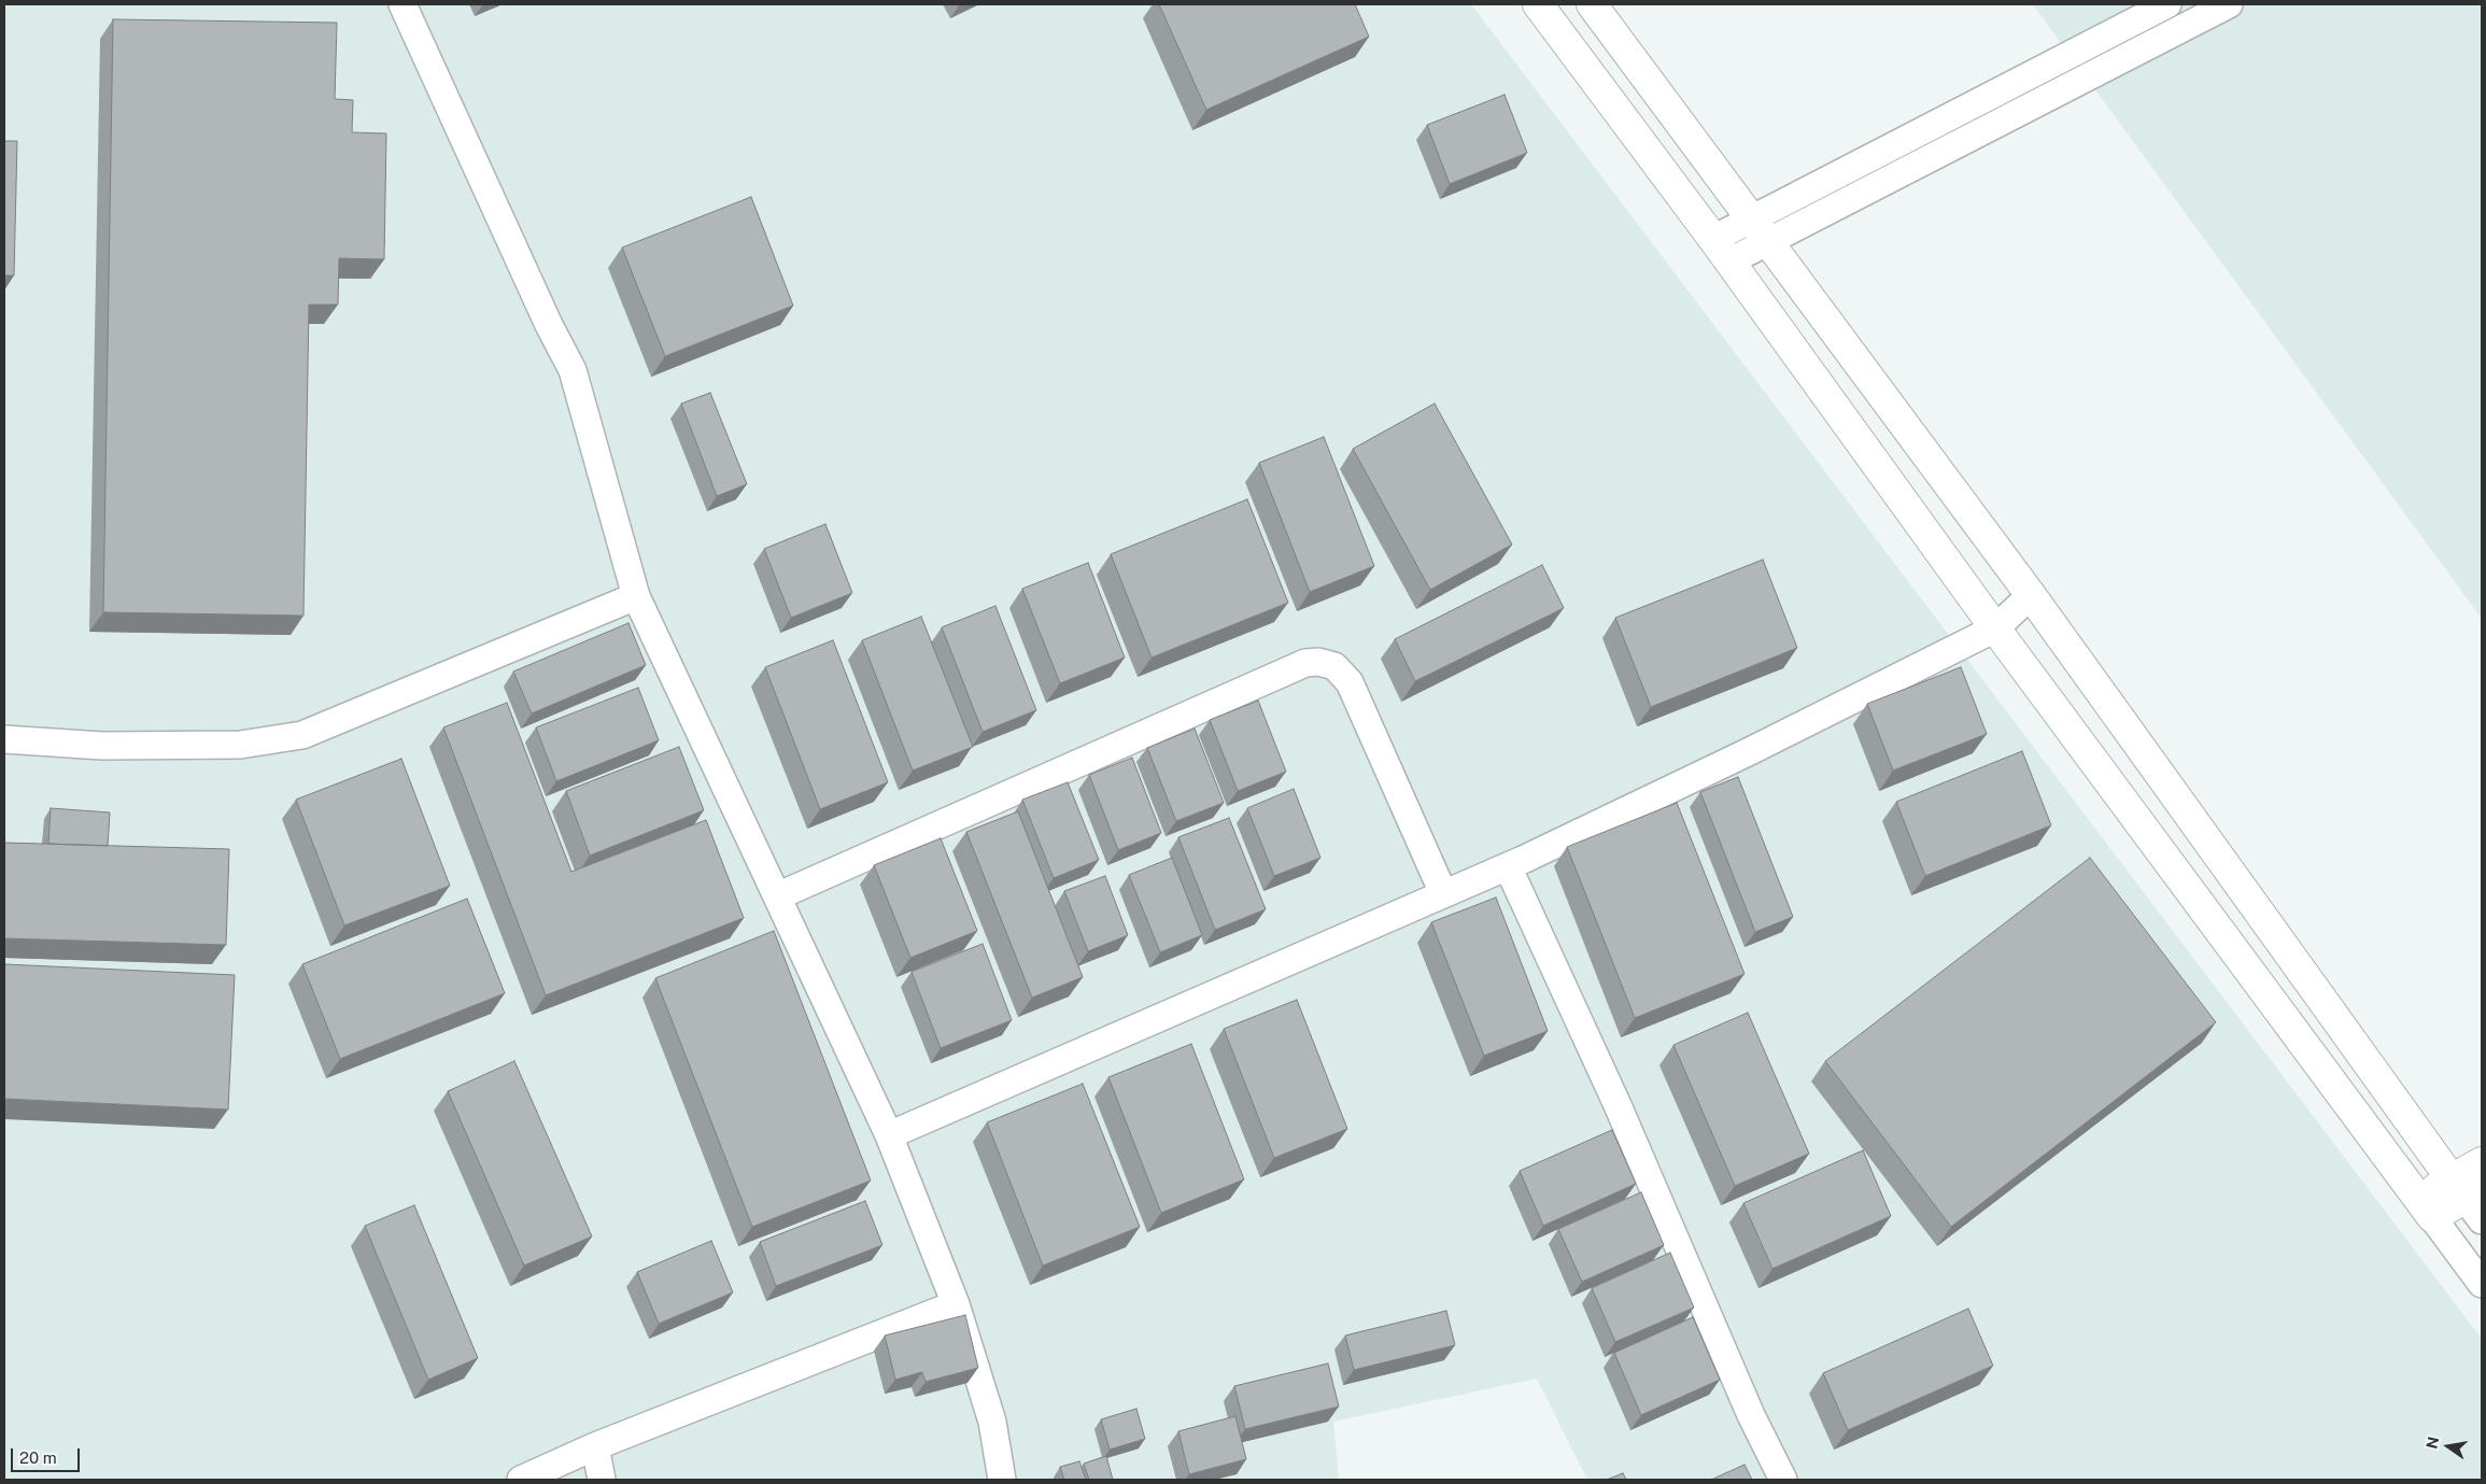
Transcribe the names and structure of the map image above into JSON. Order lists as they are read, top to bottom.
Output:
{
  "scale_bar": "20 m",
  "north": "left"
}
